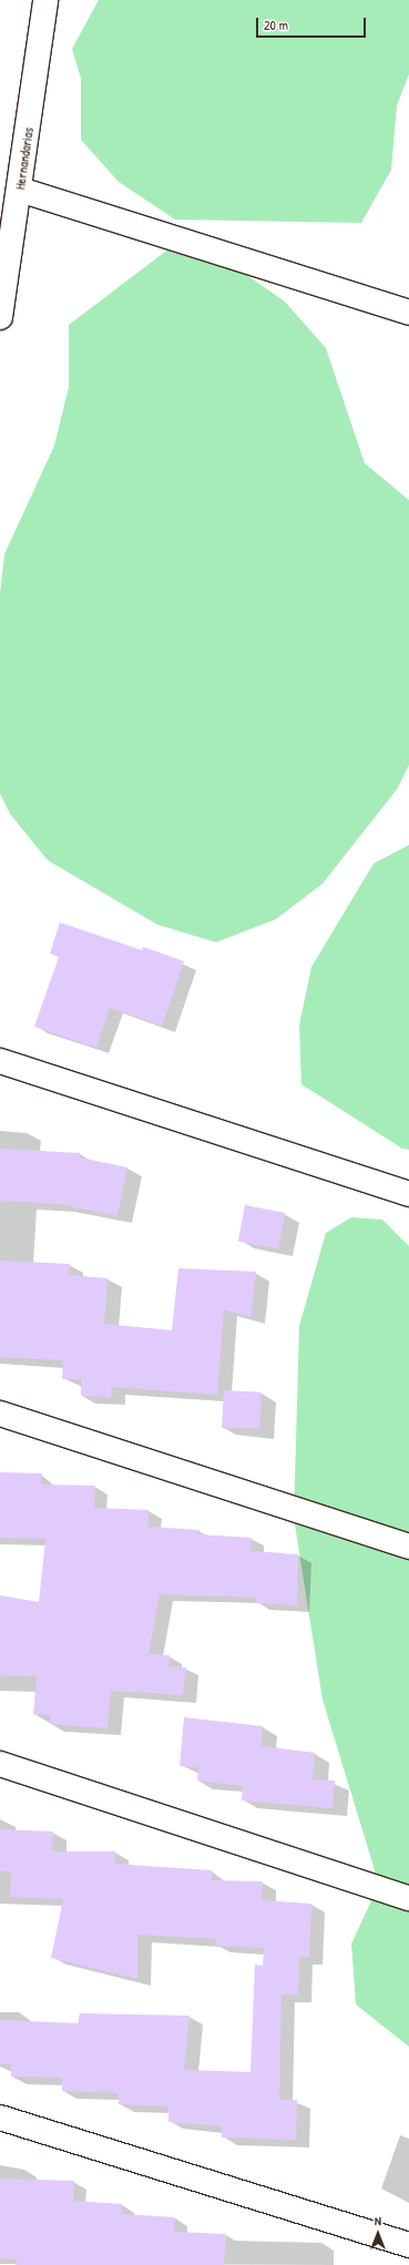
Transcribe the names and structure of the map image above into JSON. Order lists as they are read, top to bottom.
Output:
{
  "streets": {
    "street": ["Hernandarias"]
  },
  "scale_bar": "20 m",
  "north": "top"
}
